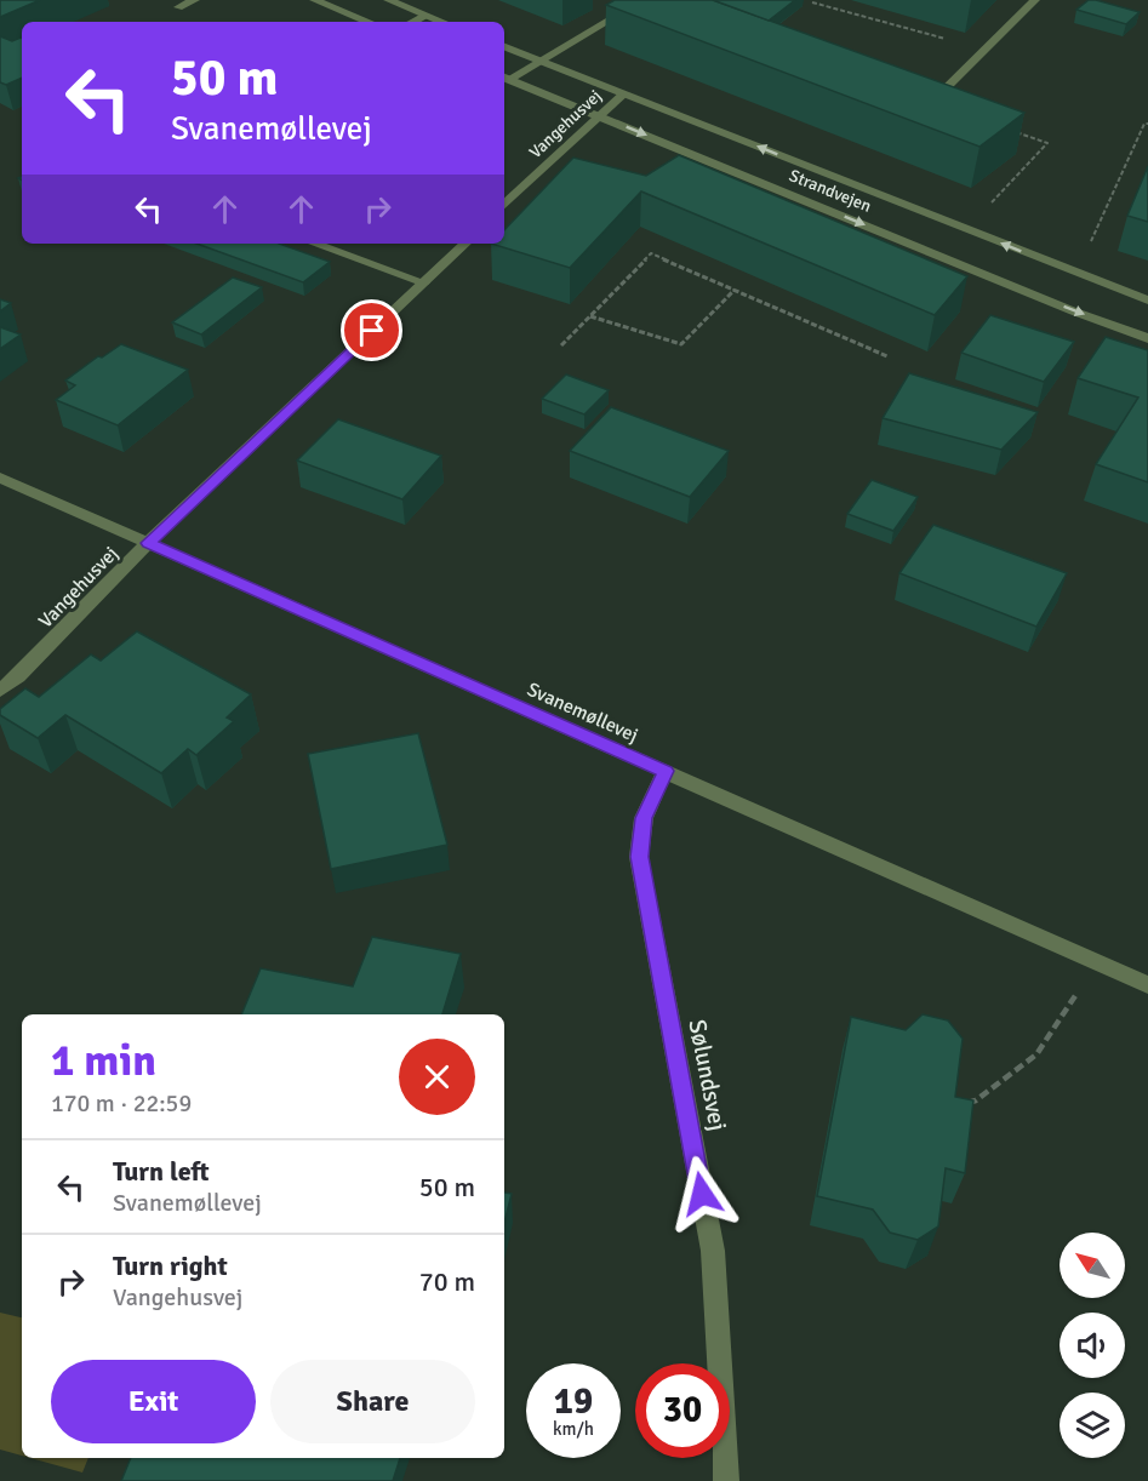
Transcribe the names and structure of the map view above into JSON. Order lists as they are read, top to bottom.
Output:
{
  "streets": {
    "street": [
      "Vangehusvej",
      "Strandvejen",
      "Svanemøllevej",
      "Sølundsvej"
    ]
  },
  "crossings": [
    ["Vangehusvej", "Strandvejen"],
    ["Vangehusvej", "Svanemøllevej"],
    ["Svanemøllevej", "Sølundsvej"]
  ],
  "north": "top left",
  "page": {
    "turn": ["50 m", "Svanemøllevej"],
    "heading": ["1 min", "170 m · 22:59"],
    "list": [
      {
        "name": "Turn left",
        "note": "Svanemøllevej",
        "value": "50 m"
      },
      {
        "name": "Turn right",
        "note": "Vangehusvej",
        "value": "70 m"
      }
    ],
    "buttons": ["Exit", "Share"],
    "speed": "19 km/h",
    "limit": "30"
  }
}
